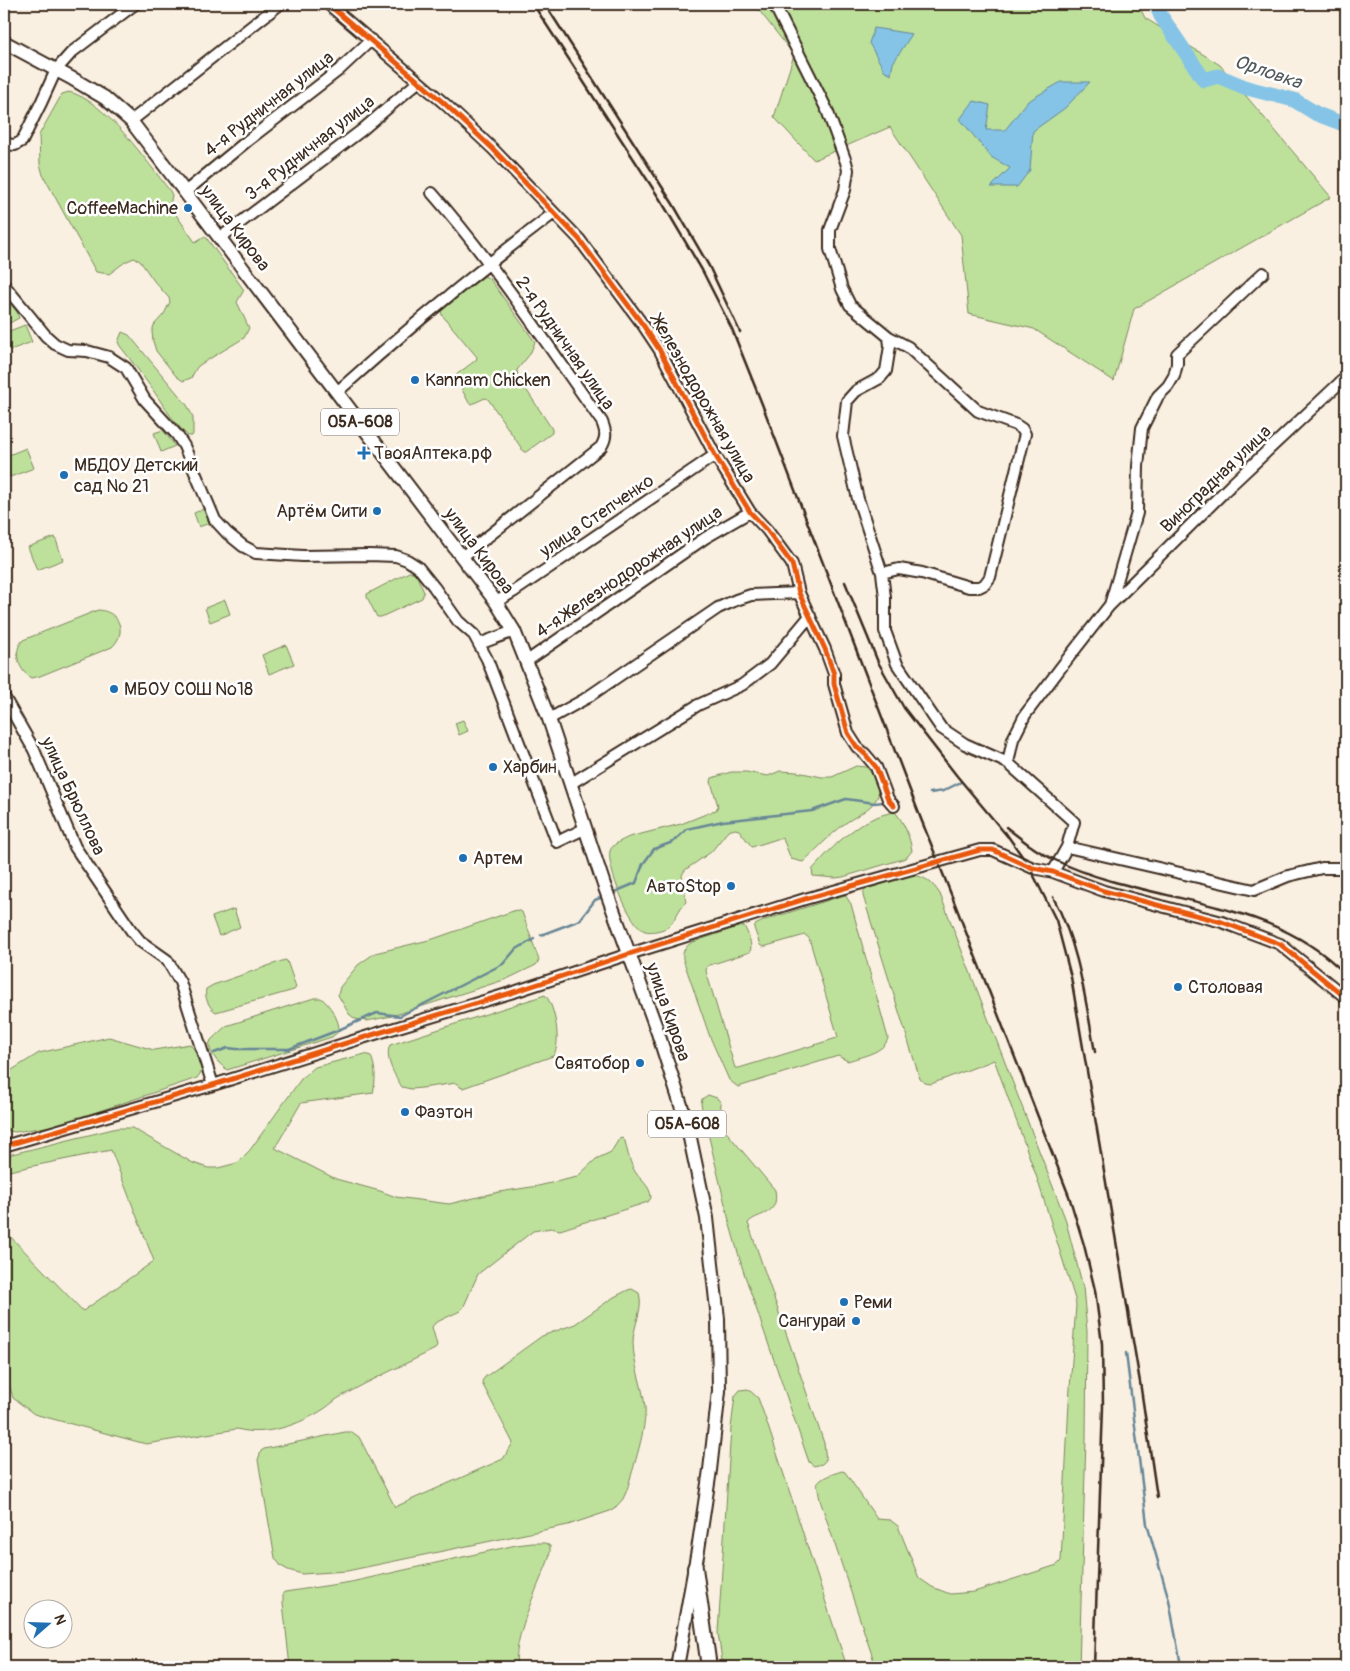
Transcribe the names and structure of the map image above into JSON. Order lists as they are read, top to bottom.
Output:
{
  "streets": {
    "main road": ["улица Кирова", "05А-608"],
    "street": [
      "4-я Рудничная улица",
      "3-я Рудничная улица",
      "2-я Рудничная улица",
      "Железнодорожная улица",
      "Виноградная улица",
      "улица Степченко",
      "4-я Железнодорожная улица",
      "улица Брюллова"
    ]
  },
  "crossings": [
    ["4-я Рудничная улица", "улица Кирова"],
    ["4-я Рудничная улица", "Железнодорожная улица"],
    ["3-я Рудничная улица", "улица Кирова"],
    ["3-я Рудничная улица", "Железнодорожная улица"],
    ["улица Кирова", "2-я Рудничная улица"],
    ["улица Кирова", "05А-608"],
    ["улица Кирова", "улица Степченко"],
    ["улица Кирова", "4-я Железнодорожная улица"],
    ["Железнодорожная улица", "улица Степченко"],
    ["Железнодорожная улица", "4-я Железнодорожная улица"]
  ],
  "water": ["Орловка"],
  "places": {
    "other": [
      "CoffeeMachine",
      "Kannam Chicken",
      "МБДОУ Детский сад № 21",
      "Артём Сити",
      "МБОУ СОШ №18",
      "Харбин",
      "Артем",
      "АвтоStop",
      "Столовая",
      "Святобор",
      "Фаэтон",
      "Реми",
      "Сангурай"
    ],
    "health": ["ТвояАптека.рф"]
  },
  "north": "right"
}
